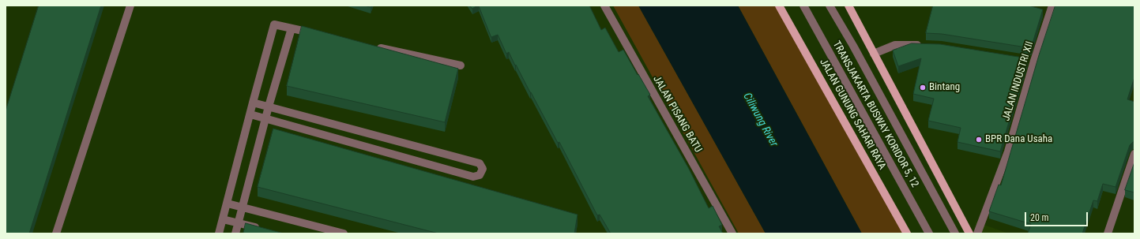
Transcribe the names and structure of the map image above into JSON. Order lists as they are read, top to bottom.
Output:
{
  "streets": {
    "main road": ["JALAN GUNUNG SAHARI RAYA"],
    "street": ["JALAN INDUSTRI XII", "JALAN PISANG BATU", "TRANSJAKARTA BUSWAY KORIDOR 5, 12"]
  },
  "water": ["Ciliwung River"],
  "places": ["Bintang", "BPR Dana Usaha"],
  "scale_bar": "20 m"
}
